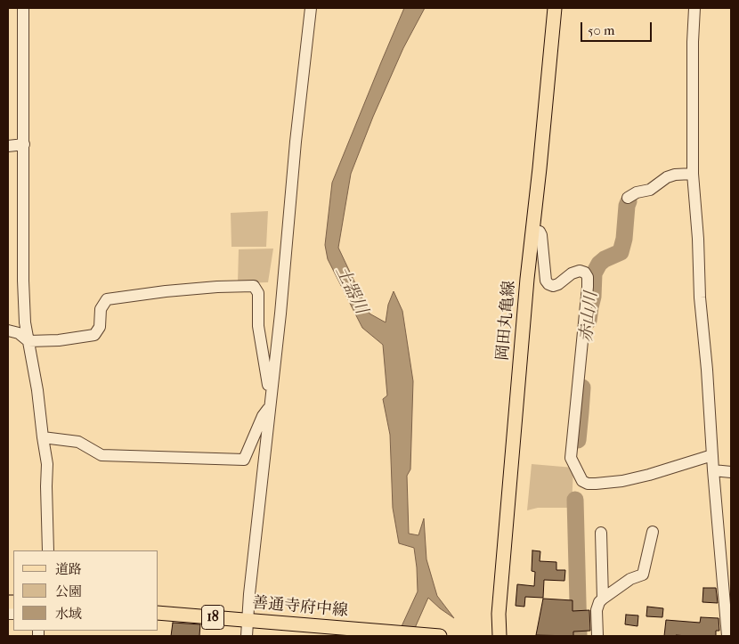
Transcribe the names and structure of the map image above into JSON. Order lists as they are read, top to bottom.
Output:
{
  "streets": {
    "main road": ["岡田丸亀線", "善通寺府中線", "18"]
  },
  "water": ["土器川", "赤山川"],
  "legend": ["道路", "公園", "水域"],
  "scale_bar": "50 m"
}
